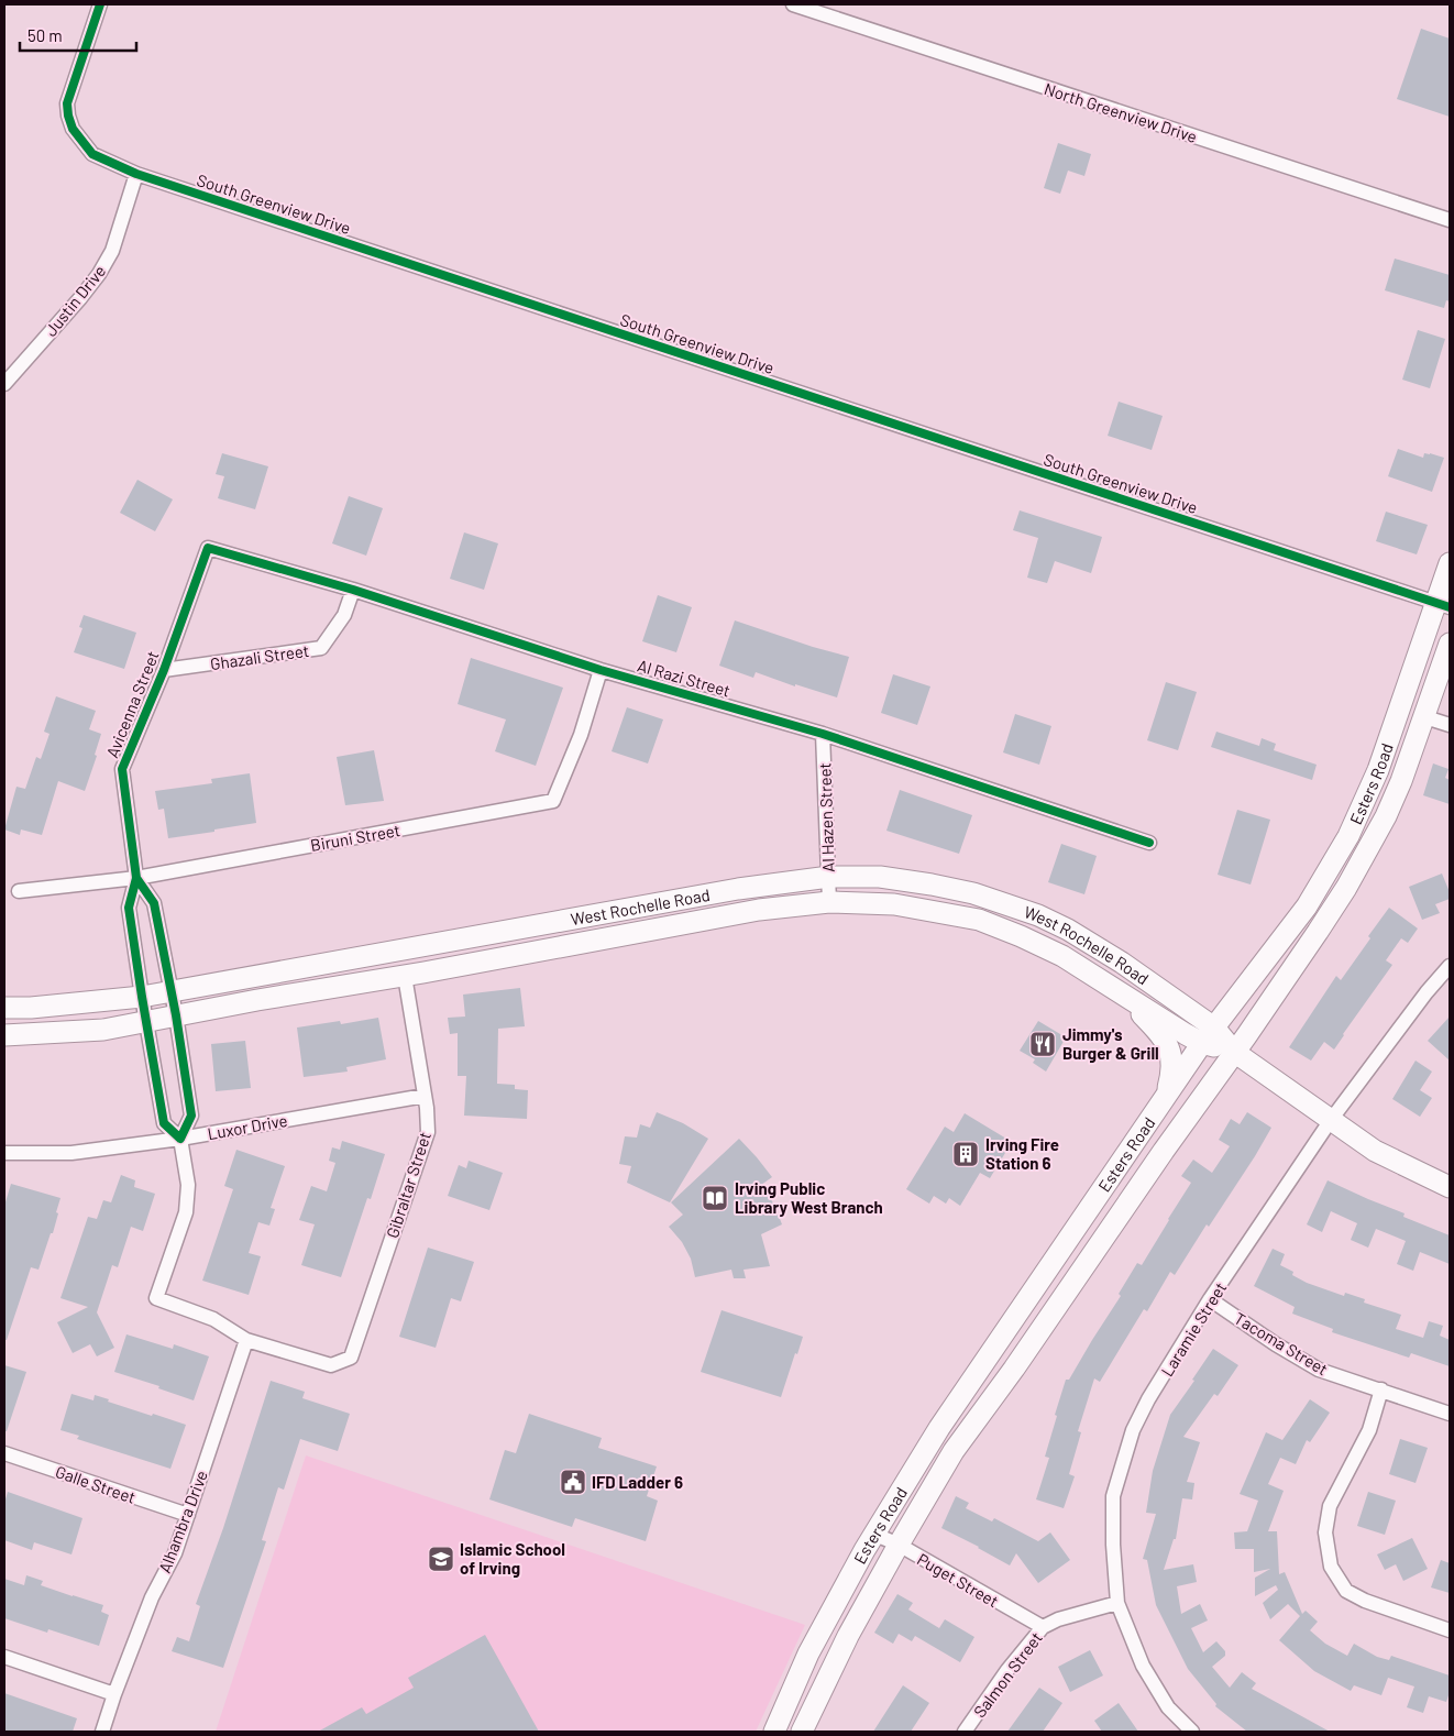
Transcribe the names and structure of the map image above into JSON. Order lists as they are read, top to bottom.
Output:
{
  "streets": {
    "street": [
      "North Greenview Drive",
      "South Greenview Drive",
      "Justin Drive",
      "Ghazali Street",
      "Al Razi Street",
      "Avicenna Street",
      "Esters Road",
      "Al Hazen Street",
      "Biruni Street",
      "West Rochelle Road",
      "Luxor Drive",
      "Gibraltar Street",
      "Laramie Street",
      "Tacoma Street",
      "Galle Street",
      "Alhambra Drive",
      "Puget Street",
      "Salmon Street"
    ]
  },
  "crossings": [
    ["South Greenview Drive", "Justin Drive"],
    ["South Greenview Drive", "Esters Road"],
    ["Ghazali Street", "Al Razi Street"],
    ["Ghazali Street", "Avicenna Street"],
    ["Al Razi Street", "Avicenna Street"],
    ["Al Razi Street", "Al Hazen Street"],
    ["Al Razi Street", "Biruni Street"],
    ["Avicenna Street", "Biruni Street"],
    ["Avicenna Street", "West Rochelle Road"],
    ["Avicenna Street", "Luxor Drive"],
    ["Esters Road", "West Rochelle Road"],
    ["Esters Road", "Puget Street"],
    ["Al Hazen Street", "West Rochelle Road"],
    ["West Rochelle Road", "Gibraltar Street"],
    ["West Rochelle Road", "Laramie Street"],
    ["Luxor Drive", "Gibraltar Street"],
    ["Gibraltar Street", "Alhambra Drive"],
    ["Laramie Street", "Tacoma Street"],
    ["Laramie Street", "Salmon Street"],
    ["Galle Street", "Alhambra Drive"],
    ["Puget Street", "Salmon Street"]
  ],
  "places": {
    "restaurant": ["Jimmy's Burger & Grill"],
    "building": ["Irving Fire Station 6"],
    "library": ["Irving Public Library West Branch"],
    "public building": ["IFD Ladder 6"],
    "school or university": ["Islamic School of Irving"]
  },
  "scale_bar": "50 m"
}
